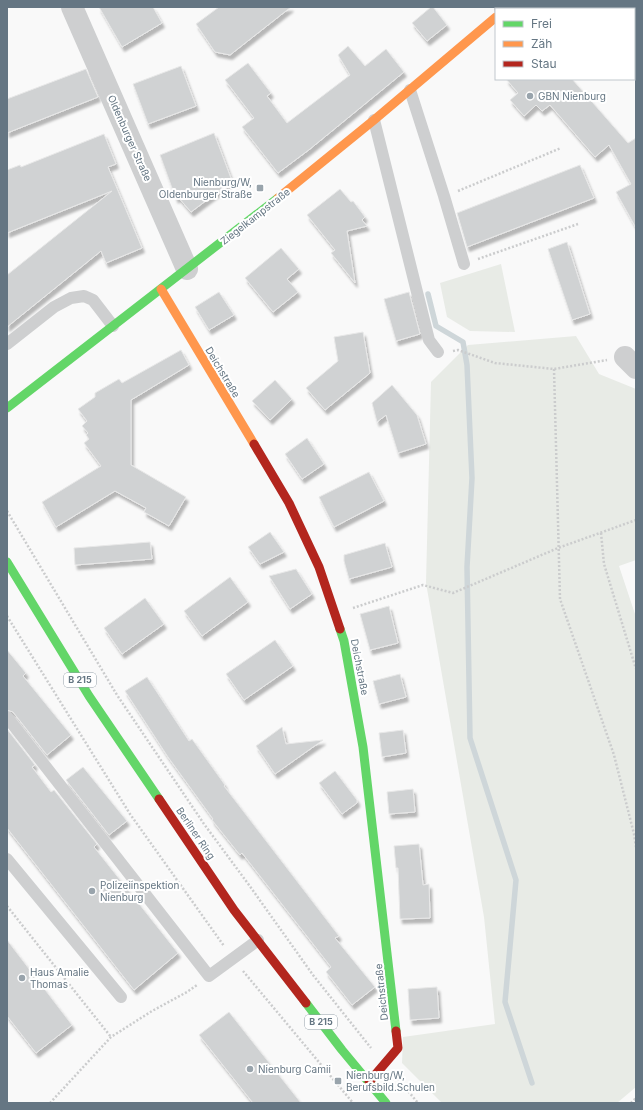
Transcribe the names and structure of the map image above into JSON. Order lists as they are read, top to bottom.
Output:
{
  "streets": {
    "street": [
      "Oldenburger Straße",
      "Ziegelkampstraße",
      "Deichstraße",
      "B 215",
      "Berliner Ring"
    ]
  },
  "crossings": [
    ["Oldenburger Straße", "Ziegelkampstraße"],
    ["Ziegelkampstraße", "Deichstraße"],
    ["Deichstraße", "Berliner Ring"]
  ],
  "places": {
    "other": [
      "GBN Nienburg",
      "Polizeiinspektion Nienburg",
      "Haus Amalie Thomas",
      "Nienburg Camii"
    ],
    "transit": ["Nienburg/W, Oldenburger Straße", "Nienburg/W, Berufsbild.Schulen"]
  },
  "legend": ["Frei", "Zäh", "Stau"]
}
